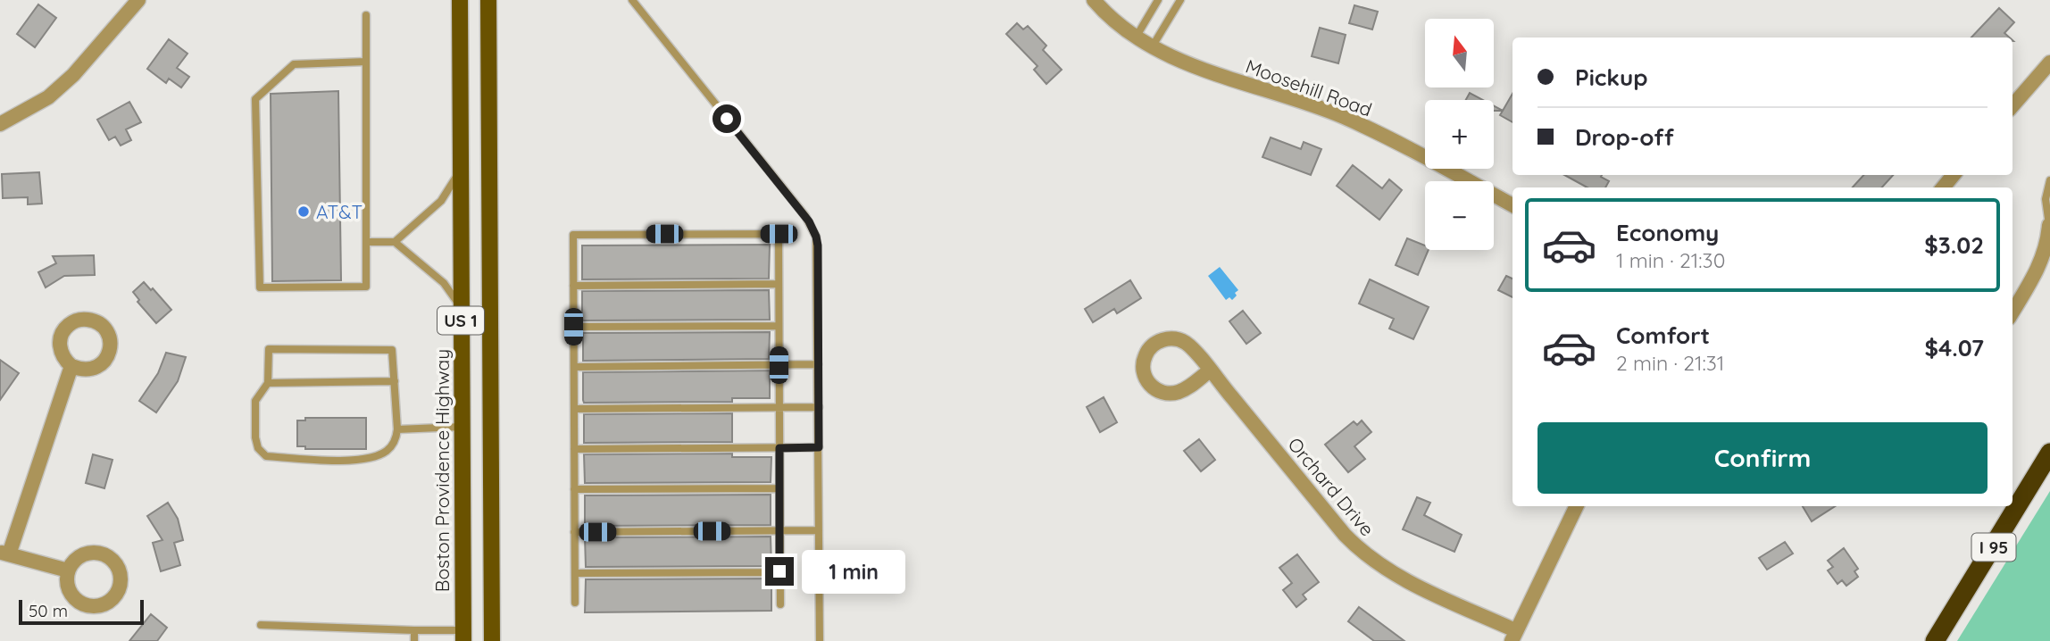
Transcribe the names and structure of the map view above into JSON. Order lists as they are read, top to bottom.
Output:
{
  "streets": {
    "highway": ["I 95"],
    "main road": ["US 1", "Boston Providence Highway"],
    "street": ["Moosehill Road", "Orchard Drive"]
  },
  "places": ["AT&T"],
  "scale_bar": "50 m",
  "north": "top",
  "page": {
    "map_buttons": ["+", "−"],
    "banner": ["Pickup", "Drop-off"],
    "list": [
      {
        "name": "Economy",
        "note": "1 min · 21:30",
        "value": "$3.02"
      },
      {
        "name": "Comfort",
        "note": "2 min · 21:31",
        "value": "$4.07"
      }
    ],
    "buttons": "Confirm",
    "bubble": "1 min",
    "scale": "50 m"
  }
}
